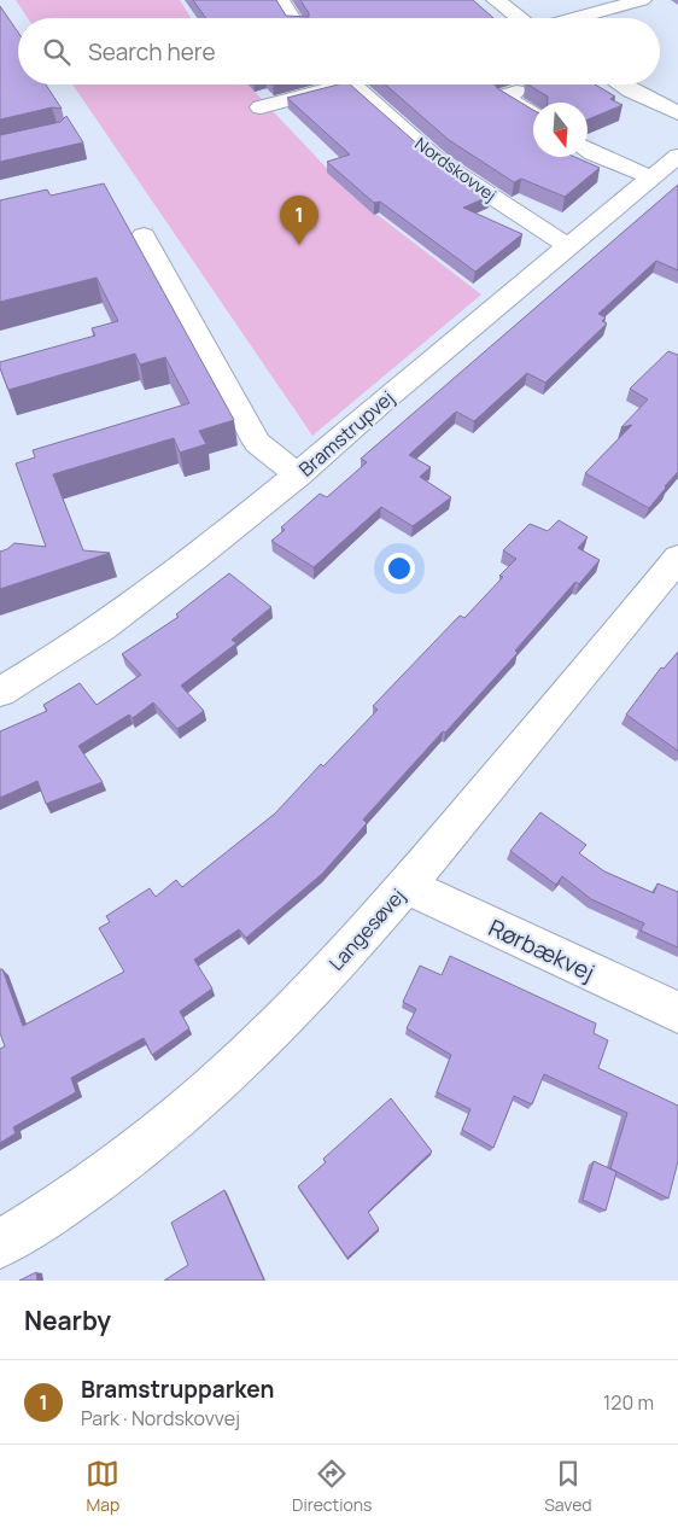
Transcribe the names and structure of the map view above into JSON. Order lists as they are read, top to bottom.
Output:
{
  "streets": {
    "street": [
      "Nordskovvej",
      "Bramstrupvej",
      "Langesøvej",
      "Rørbækvej"
    ]
  },
  "crossings": [
    ["Nordskovvej", "Bramstrupvej"],
    ["Langesøvej", "Rørbækvej"]
  ],
  "north": "bottom",
  "page": {
    "search": "Search here",
    "pins": "1",
    "heading": "Nearby",
    "list": [
      {
        "mark": "1",
        "name": "Bramstrupparken",
        "note": "Park · Nordskovvej",
        "value": "120 m"
      }
    ],
    "nav": ["Map", "Directions", "Saved"]
  }
}
